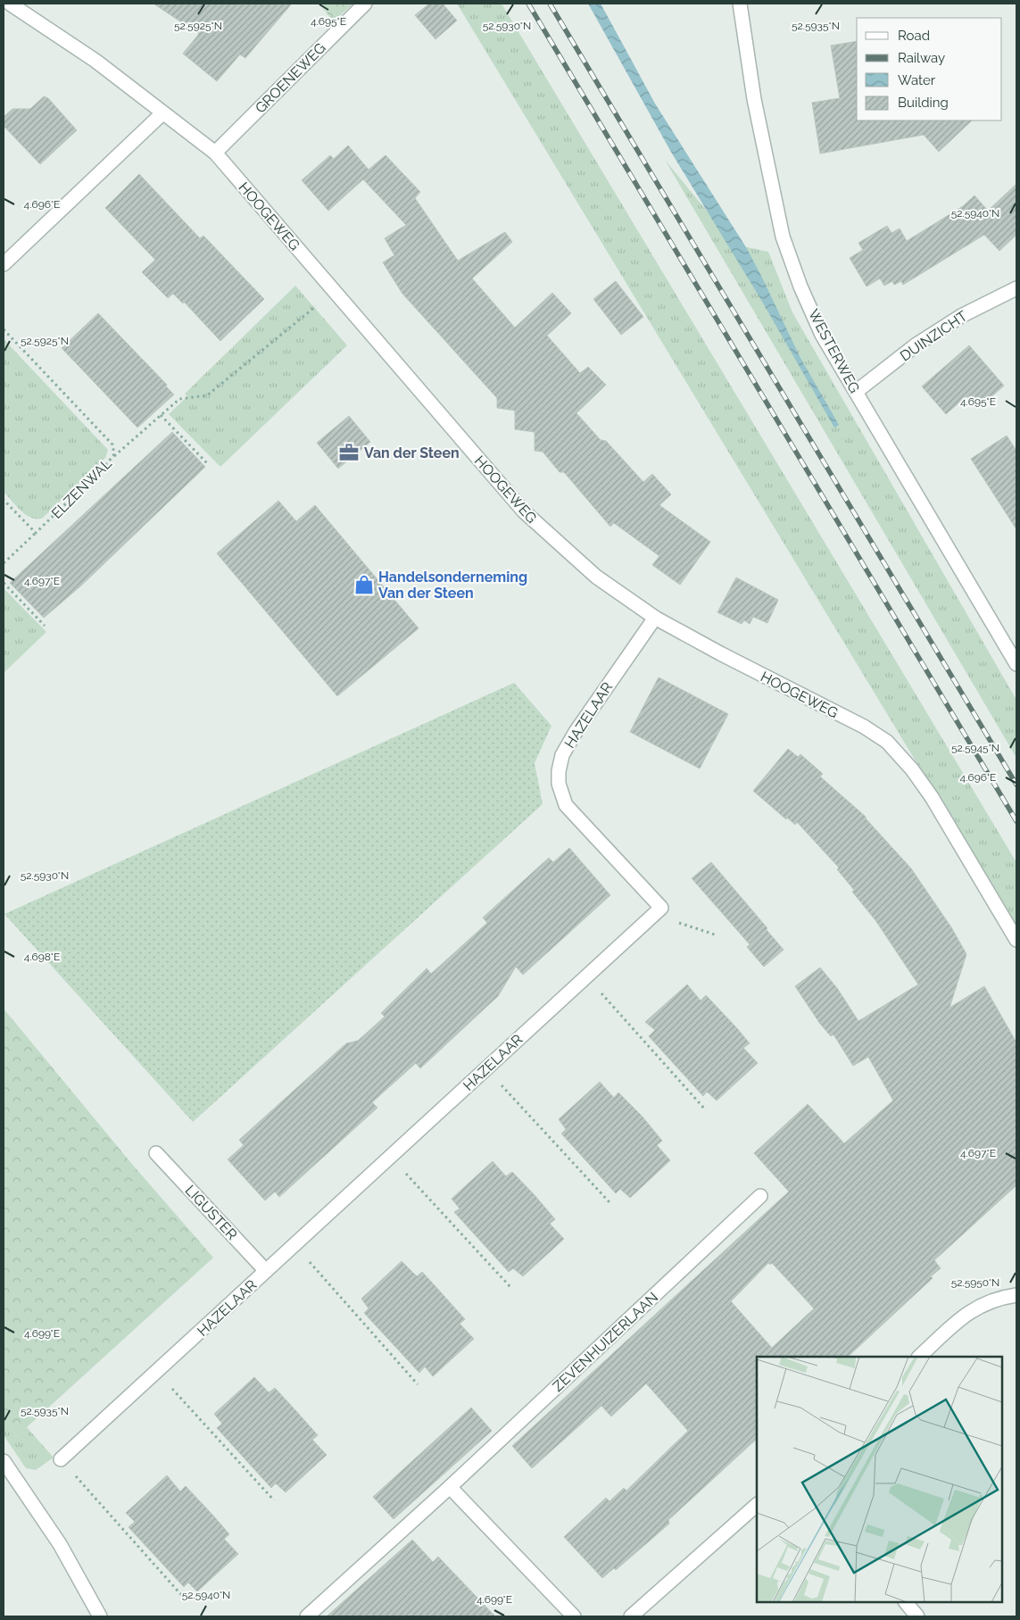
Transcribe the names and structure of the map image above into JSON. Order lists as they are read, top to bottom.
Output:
{
  "streets": {
    "street": [
      "GROENEWEG",
      "HOOGEWEG",
      "DUINZICHT",
      "WESTERWEG",
      "HAZELAAR",
      "LIGUSTER",
      "ZEVENHUIZERLAAN"
    ],
    "path": ["ELZENWAL"]
  },
  "crossings": [
    ["GROENEWEG", "HOOGEWEG"],
    ["HOOGEWEG", "HAZELAAR"],
    ["DUINZICHT", "WESTERWEG"],
    ["HAZELAAR", "LIGUSTER"]
  ],
  "places": {
    "office": ["Van der Steen"],
    "shop": ["Handelsonderneming Van der Steen"]
  },
  "legend": [
    "Road",
    "Railway",
    "Water",
    "Building"
  ],
  "coordinates": [
    "4.695°E",
    "52.5925°N",
    "52.5930°N",
    "52.5935°N",
    "4.696°E",
    "52.5940°N",
    "4.697°E",
    "52.5945°N",
    "4.698°E",
    "52.5950°N",
    "4.699°E"
  ]
}
